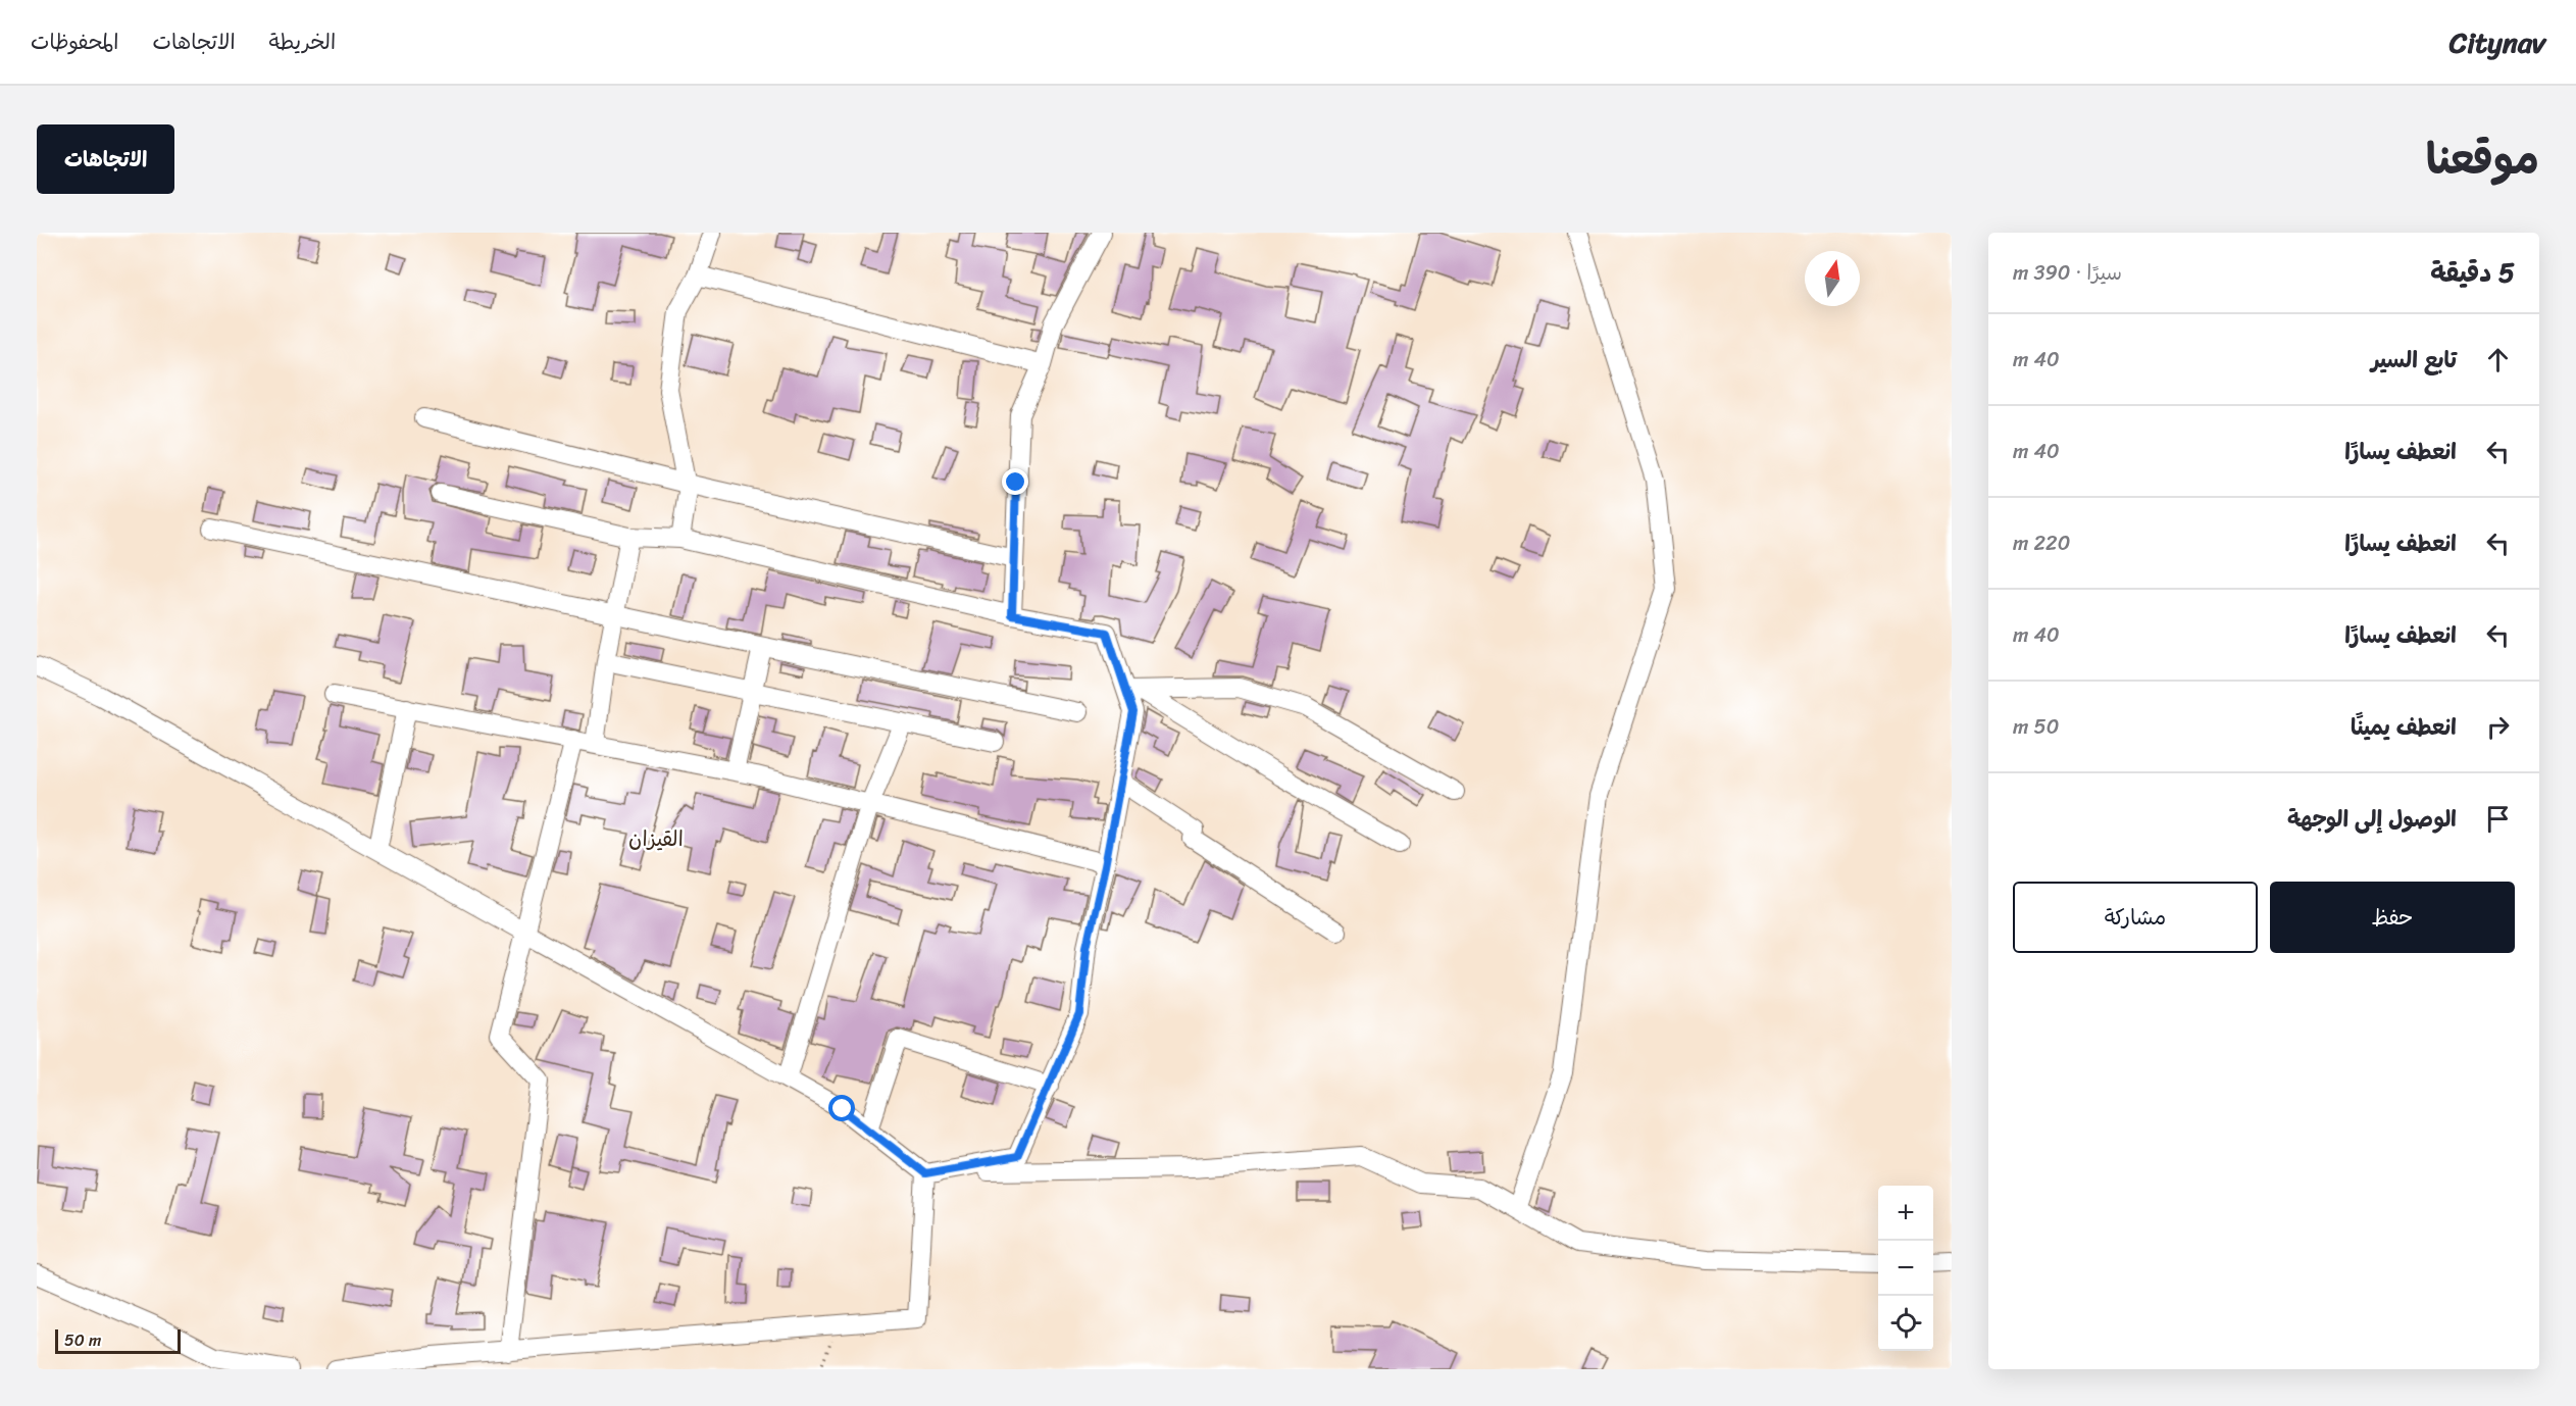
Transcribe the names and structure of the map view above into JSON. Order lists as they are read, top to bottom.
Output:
{
  "districts": ["القيزان"],
  "scale_bar": "50 m",
  "north": "top",
  "page": {
    "header": "Citynav",
    "nav": ["الخريطة", "الاتجاهات", "المحفوظات"],
    "title": "موقعنا",
    "buttons": [
      "الاتجاهات",
      ["حفظ", "مشاركة"]
    ],
    "heading": ["5 دقيقة", "سيرًا · 390 m"],
    "list": [
      ["تابع السير", "40 m"],
      ["انعطف يسارًا", "40 m"],
      ["انعطف يسارًا", "220 m"],
      ["انعطف يسارًا", "40 m"],
      ["انعطف يمينًا", "50 m"],
      "الوصول إلى الوجهة"
    ],
    "map_buttons": ["+", "−"],
    "scale": "50 m"
  }
}
